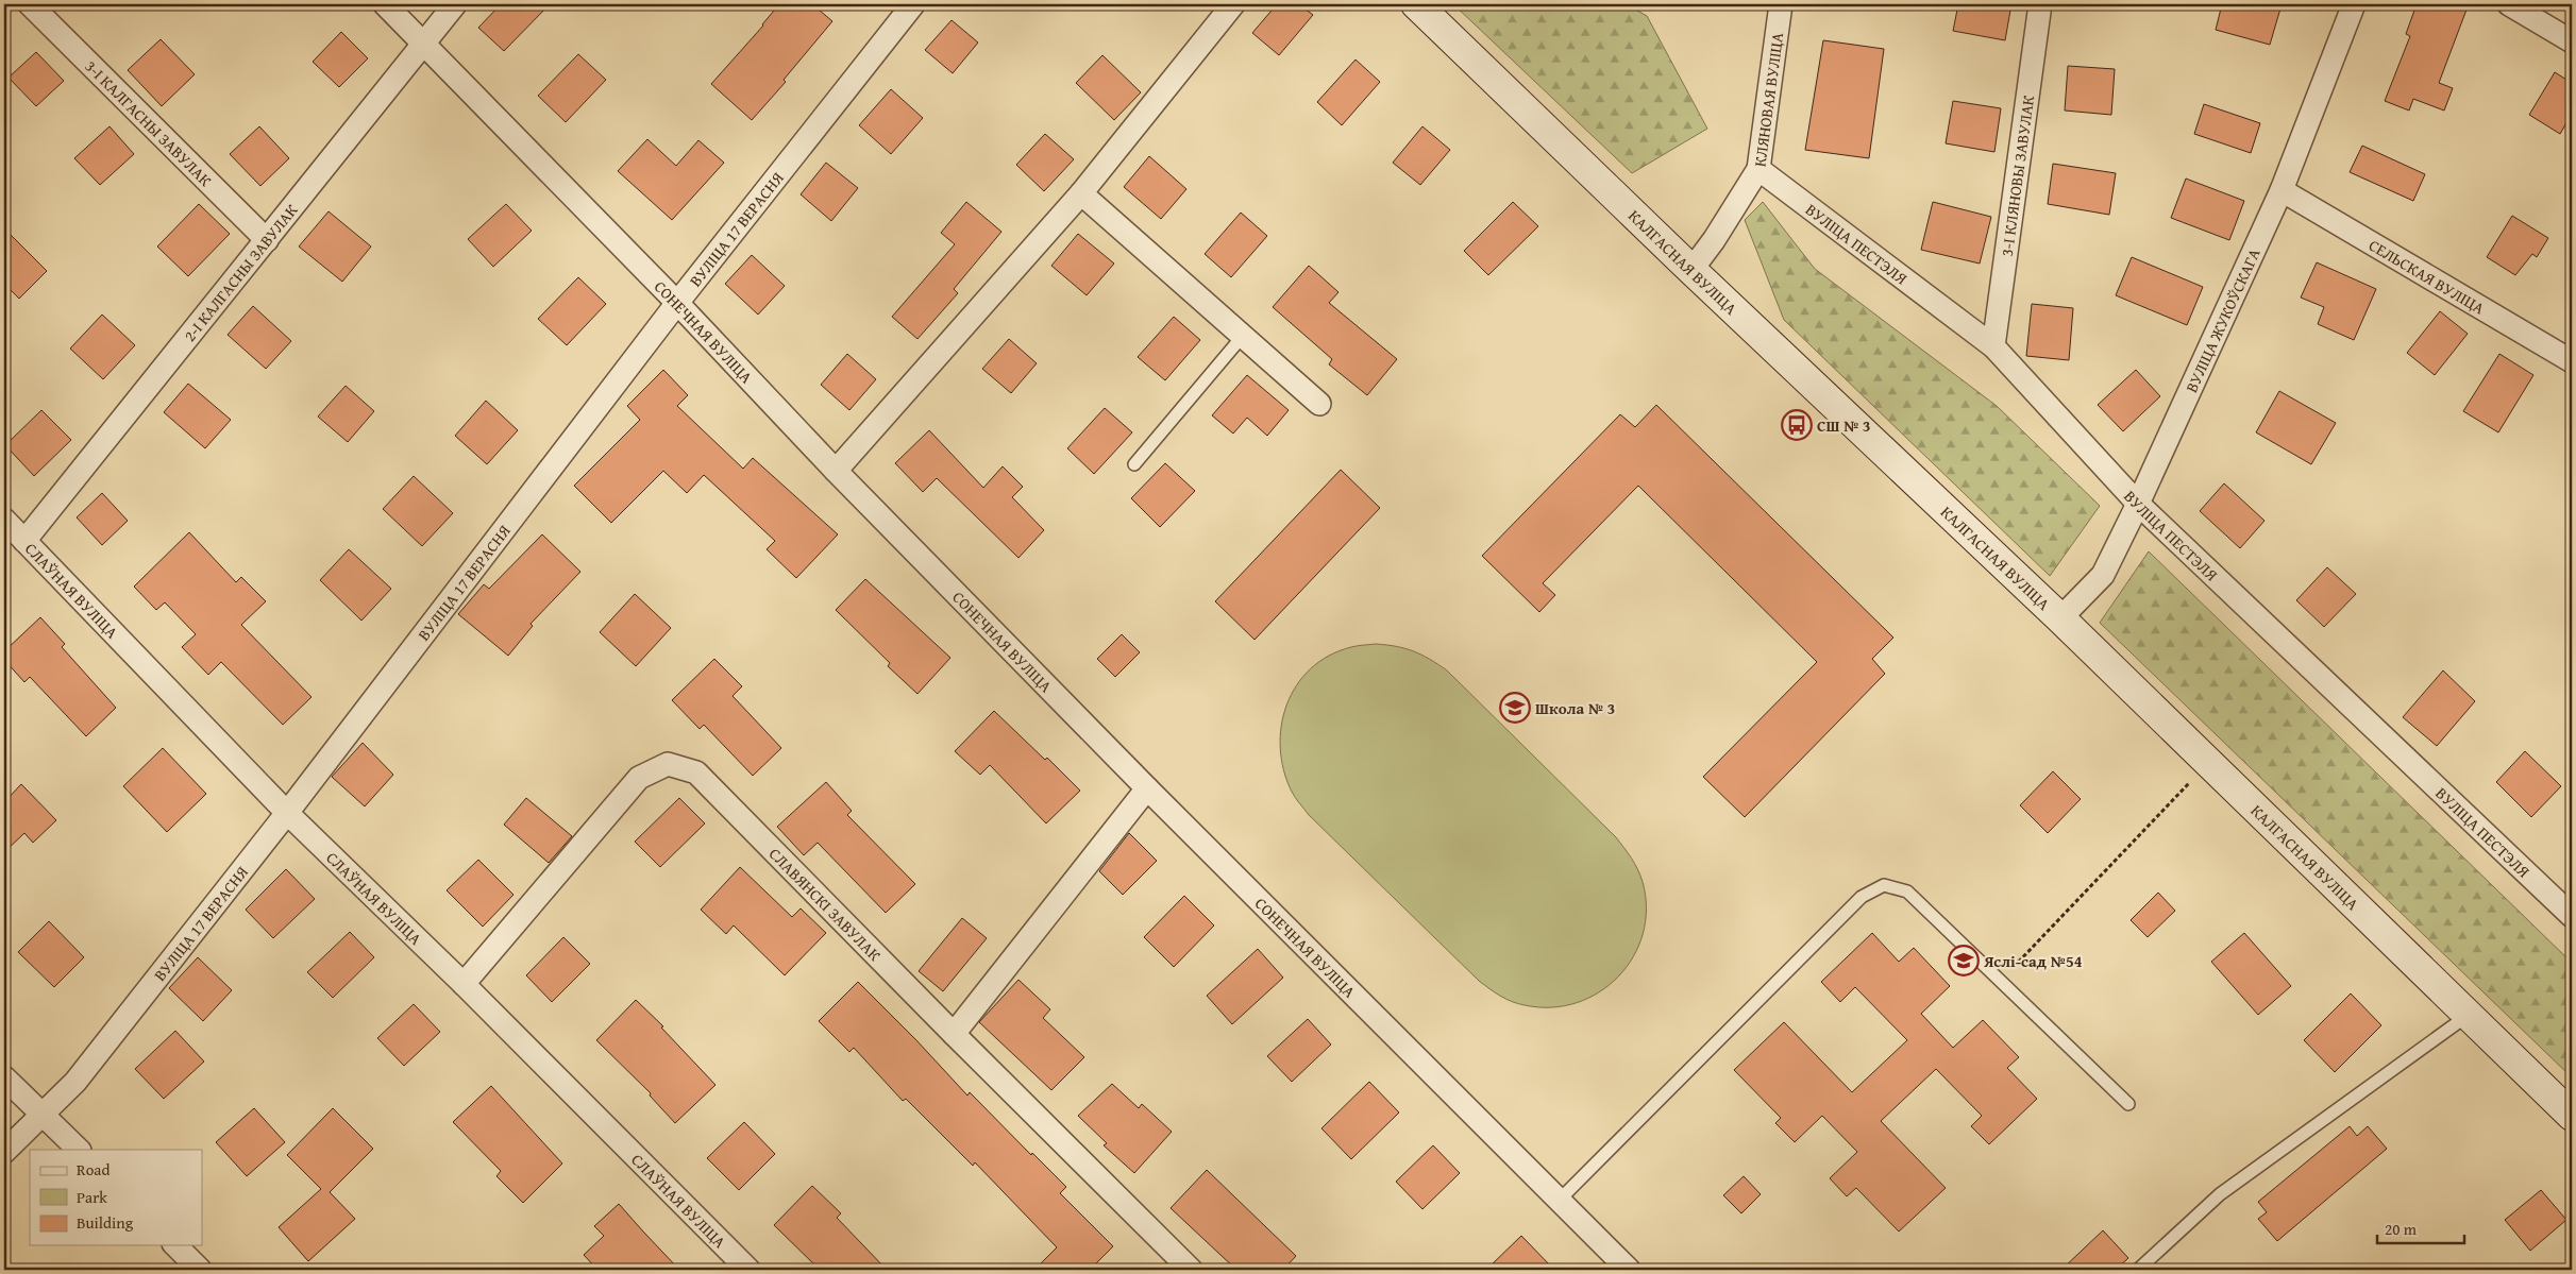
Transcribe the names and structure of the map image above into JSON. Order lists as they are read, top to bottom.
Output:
{
  "streets": {
    "street": [
      "КЛЯНОВАЯ ВУЛІЦА",
      "3-І КАЛГАСНЫ ЗАВУЛАК",
      "3-І КЛЯНОВЫ ЗАВУЛАК",
      "ВУЛІЦА 17 ВЕРАСНЯ",
      "ВУЛІЦА ПЕСТЭЛЯ",
      "КАЛГАСНАЯ ВУЛІЦА",
      "2-І КАЛГАСНЫ ЗАВУЛАК",
      "СЕЛЬСКАЯ ВУЛІЦА",
      "ВУЛІЦА ЖУКОЎСКАГА",
      "СОНЕЧНАЯ ВУЛІЦА",
      "СЛАЎНАЯ ВУЛІЦА",
      "СЛАВЯНСКІ ЗАВУЛАК"
    ]
  },
  "crossings": [
    ["КЛЯНОВАЯ ВУЛІЦА", "ВУЛІЦА ПЕСТЭЛЯ"],
    ["КЛЯНОВАЯ ВУЛІЦА", "КАЛГАСНАЯ ВУЛІЦА"],
    ["3-І КАЛГАСНЫ ЗАВУЛАК", "2-І КАЛГАСНЫ ЗАВУЛАК"],
    ["3-І КЛЯНОВЫ ЗАВУЛАК", "ВУЛІЦА ПЕСТЭЛЯ"],
    ["ВУЛІЦА 17 ВЕРАСНЯ", "СОНЕЧНАЯ ВУЛІЦА"],
    ["ВУЛІЦА 17 ВЕРАСНЯ", "СЛАЎНАЯ ВУЛІЦА"],
    ["ВУЛІЦА ПЕСТЭЛЯ", "ВУЛІЦА ЖУКОЎСКАГА"],
    ["КАЛГАСНАЯ ВУЛІЦА", "ВУЛІЦА ЖУКОЎСКАГА"],
    ["2-І КАЛГАСНЫ ЗАВУЛАК", "СОНЕЧНАЯ ВУЛІЦА"],
    ["2-І КАЛГАСНЫ ЗАВУЛАК", "СЛАЎНАЯ ВУЛІЦА"],
    ["СЕЛЬСКАЯ ВУЛІЦА", "ВУЛІЦА ЖУКОЎСКАГА"],
    ["СЛАЎНАЯ ВУЛІЦА", "СЛАВЯНСКІ ЗАВУЛАК"]
  ],
  "places": {
    "bus stop": ["СШ № 3"],
    "school or university": ["Школа № 3", "Яслі-сад №54"]
  },
  "legend": ["Road", "Park", "Building"],
  "scale_bar": "20 m"
}
